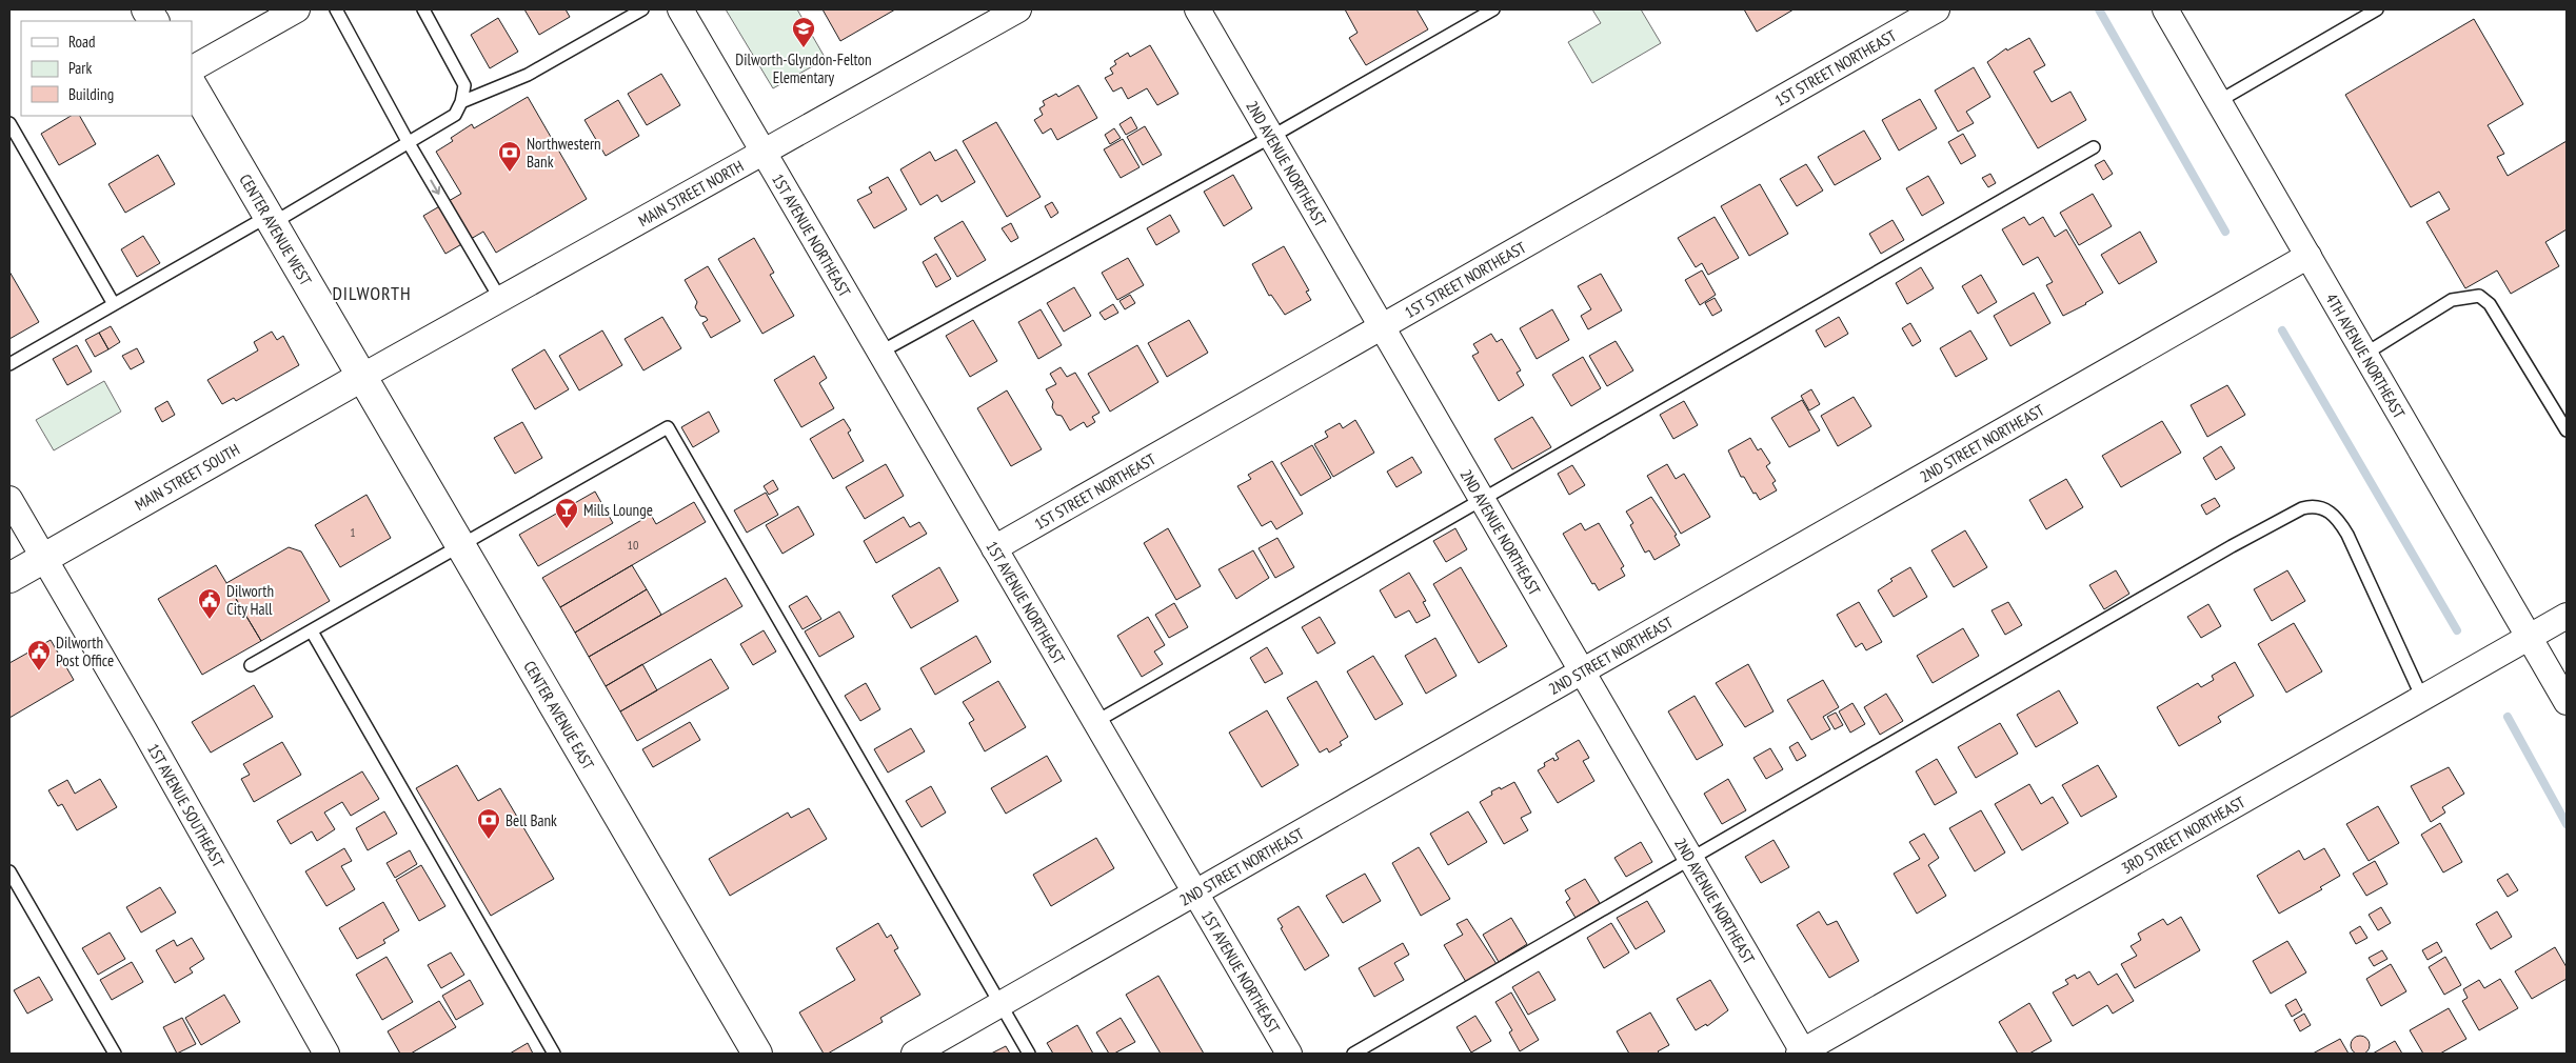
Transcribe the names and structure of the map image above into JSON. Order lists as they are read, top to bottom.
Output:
{
  "streets": {
    "main road": ["CENTER AVENUE WEST", "MAIN STREET SOUTH", "CENTER AVENUE EAST"],
    "street": [
      "1ST STREET NORTHEAST",
      "2ND AVENUE NORTHEAST",
      "MAIN STREET NORTH",
      "1ST AVENUE NORTHEAST",
      "4TH AVENUE NORTHEAST",
      "2ND STREET NORTHEAST",
      "1ST AVENUE SOUTHEAST",
      "3RD STREET NORTHEAST"
    ]
  },
  "crossings": [
    ["1ST STREET NORTHEAST", "2ND AVENUE NORTHEAST"],
    ["1ST STREET NORTHEAST", "1ST AVENUE NORTHEAST"],
    ["2ND AVENUE NORTHEAST", "2ND STREET NORTHEAST"],
    ["2ND AVENUE NORTHEAST", "3RD STREET NORTHEAST"],
    ["MAIN STREET NORTH", "CENTER AVENUE WEST"],
    ["MAIN STREET NORTH", "1ST AVENUE NORTHEAST"],
    ["MAIN STREET NORTH", "MAIN STREET SOUTH"],
    ["MAIN STREET NORTH", "CENTER AVENUE EAST"],
    ["CENTER AVENUE WEST", "MAIN STREET SOUTH"],
    ["CENTER AVENUE WEST", "CENTER AVENUE EAST"],
    ["1ST AVENUE NORTHEAST", "2ND STREET NORTHEAST"],
    ["4TH AVENUE NORTHEAST", "2ND STREET NORTHEAST"],
    ["4TH AVENUE NORTHEAST", "3RD STREET NORTHEAST"],
    ["MAIN STREET SOUTH", "CENTER AVENUE EAST"],
    ["MAIN STREET SOUTH", "1ST AVENUE SOUTHEAST"]
  ],
  "districts": ["DILWORTH"],
  "places": {
    "school or university": ["Dilworth-Glyndon-Felton Elementary"],
    "bank": ["Northwestern Bank", "Bell Bank"],
    "bar": ["Mills Lounge"],
    "public building": ["Dilworth City Hall", "Dilworth Post Office"]
  },
  "house_numbers": ["1", "10"],
  "legend": ["Road", "Park", "Building"]
}
